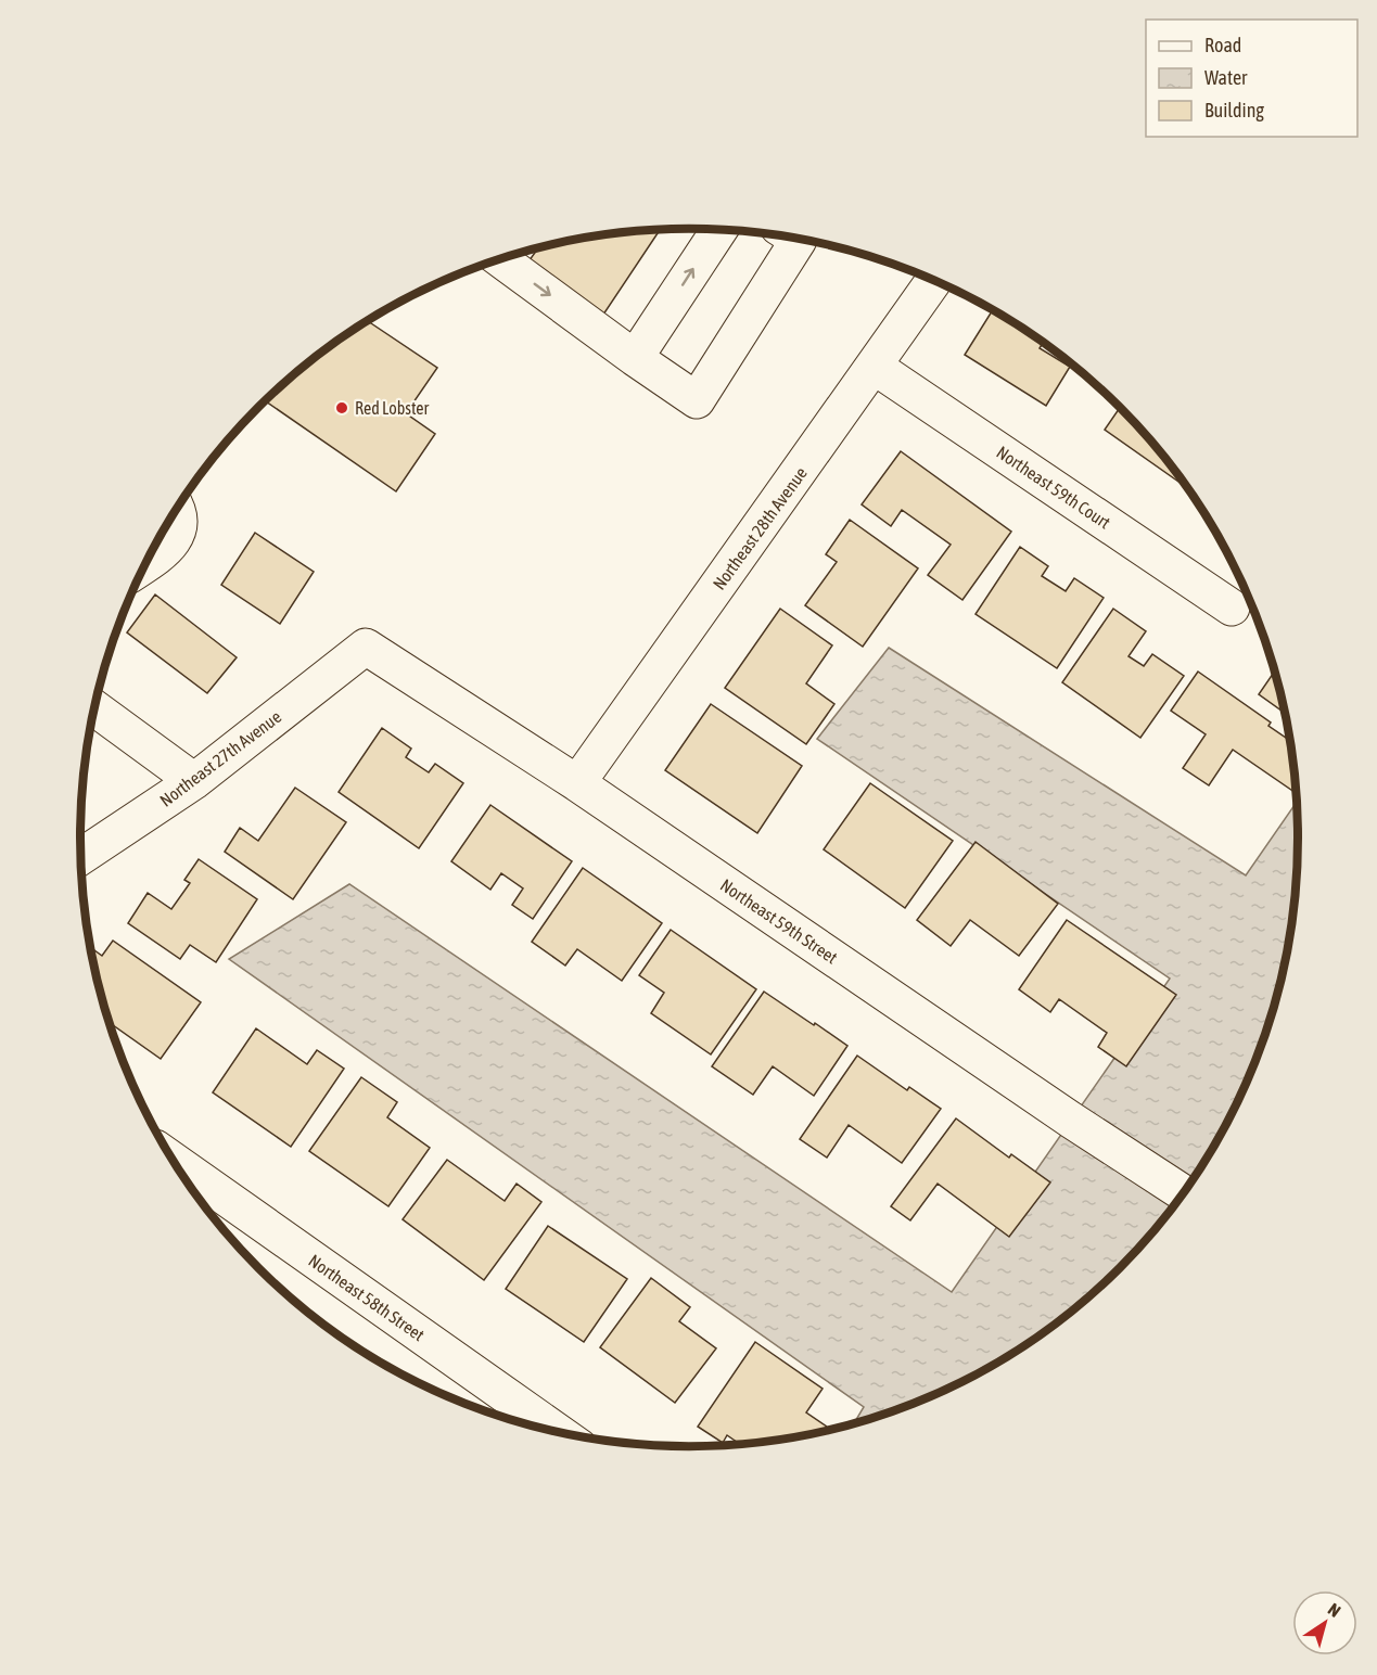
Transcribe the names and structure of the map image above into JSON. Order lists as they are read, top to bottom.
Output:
{
  "streets": {
    "street": [
      "Northeast 59th Court",
      "Northeast 28th Avenue",
      "Northeast 27th Avenue",
      "Northeast 59th Street",
      "Northeast 58th Street"
    ]
  },
  "crossings": [
    ["Northeast 59th Court", "Northeast 28th Avenue"],
    ["Northeast 28th Avenue", "Northeast 59th Street"],
    ["Northeast 27th Avenue", "Northeast 59th Street"]
  ],
  "places": ["Red Lobster"],
  "legend": ["Road", "Water", "Building"],
  "north": "top right"
}
